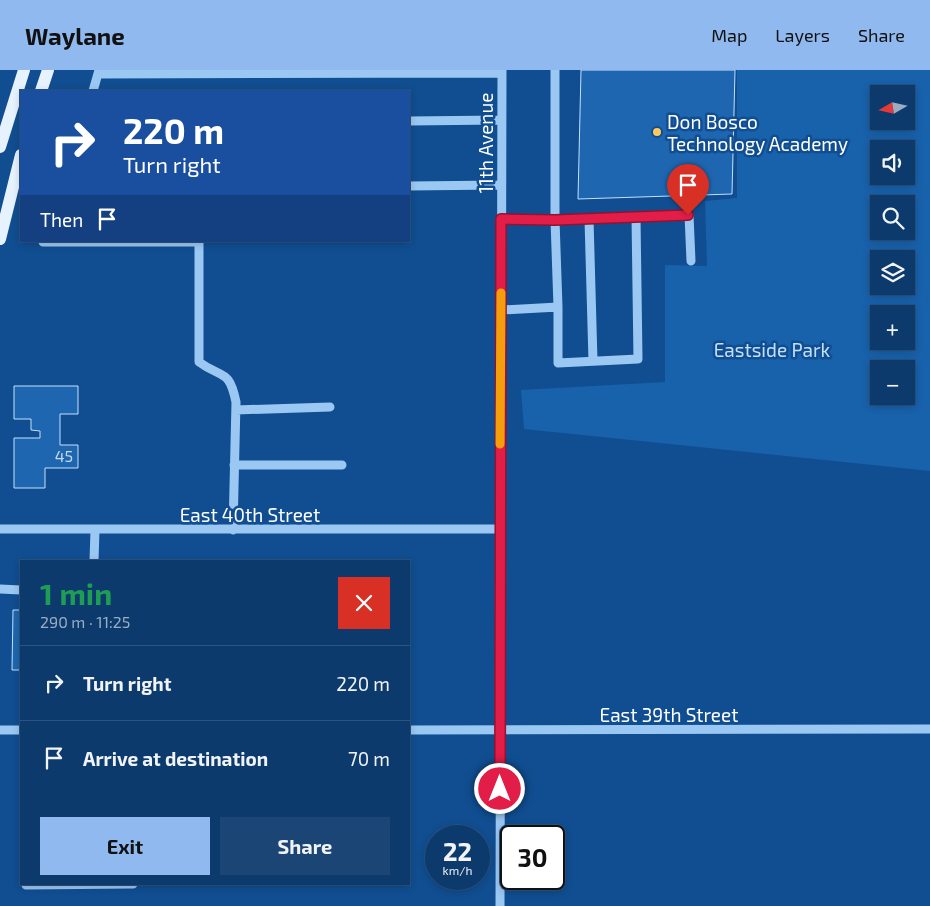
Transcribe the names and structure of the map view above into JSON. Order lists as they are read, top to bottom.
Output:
{
  "streets": {
    "street": ["11th Avenue", "East 40th Street", "East 39th Street"]
  },
  "crossings": [
    ["11th Avenue", "East 40th Street"],
    ["11th Avenue", "East 39th Street"]
  ],
  "parks": ["Eastside Park"],
  "places": ["Don Bosco Technology Academy"],
  "house_numbers": ["45"],
  "north": "left",
  "page": {
    "header": "Waylane",
    "nav": ["Map", "Layers", "Share"],
    "map_buttons": ["+", "−"],
    "turn": ["220 m", "Turn right"],
    "then": "Then",
    "heading": ["1 min", "290 m · 11:25"],
    "list": [
      {
        "name": "Turn right",
        "value": "220 m"
      },
      {
        "name": "Arrive at destination",
        "value": "70 m"
      }
    ],
    "buttons": ["Exit", "Share"],
    "speed": "22 km/h",
    "limit": "30"
  }
}
